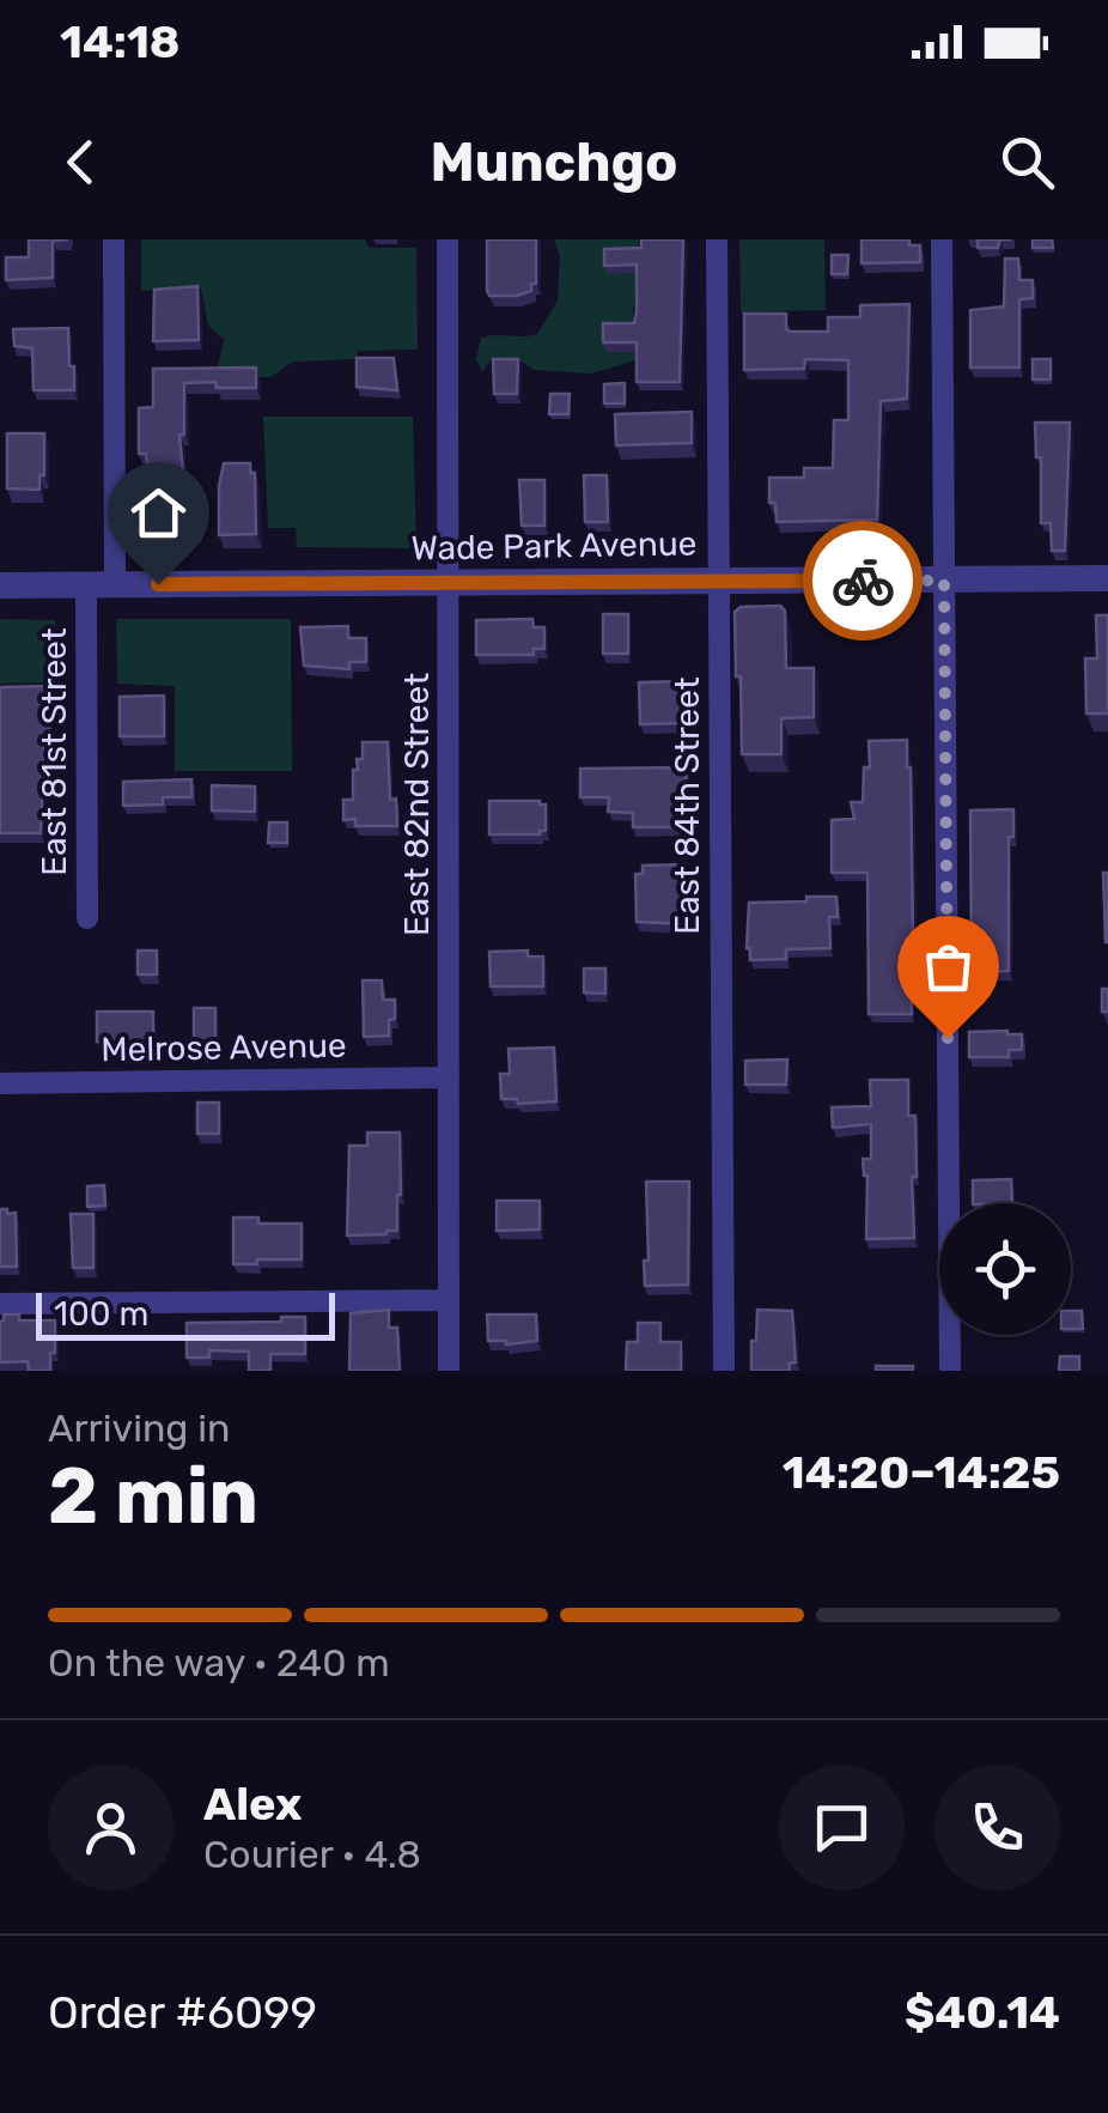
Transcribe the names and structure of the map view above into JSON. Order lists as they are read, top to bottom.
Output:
{
  "streets": {
    "street": [
      "Wade Park Avenue",
      "East 81st Street",
      "East 82nd Street",
      "East 84th Street",
      "Melrose Avenue"
    ]
  },
  "crossings": [
    ["Wade Park Avenue", "East 81st Street"],
    ["Wade Park Avenue", "East 82nd Street"],
    ["Wade Park Avenue", "East 84th Street"],
    ["East 82nd Street", "Melrose Avenue"]
  ],
  "scale_bar": "100 m",
  "page": {
    "status": "14:18",
    "header": "Munchgo",
    "scale": "100 m",
    "heading": ["2 min", "Arriving in", "14:20–14:25"],
    "panel": [
      "Alex",
      "Courier · 4.8",
      "Order #6099",
      "$40.14"
    ],
    "bar": "On the way · 240 m"
  }
}
